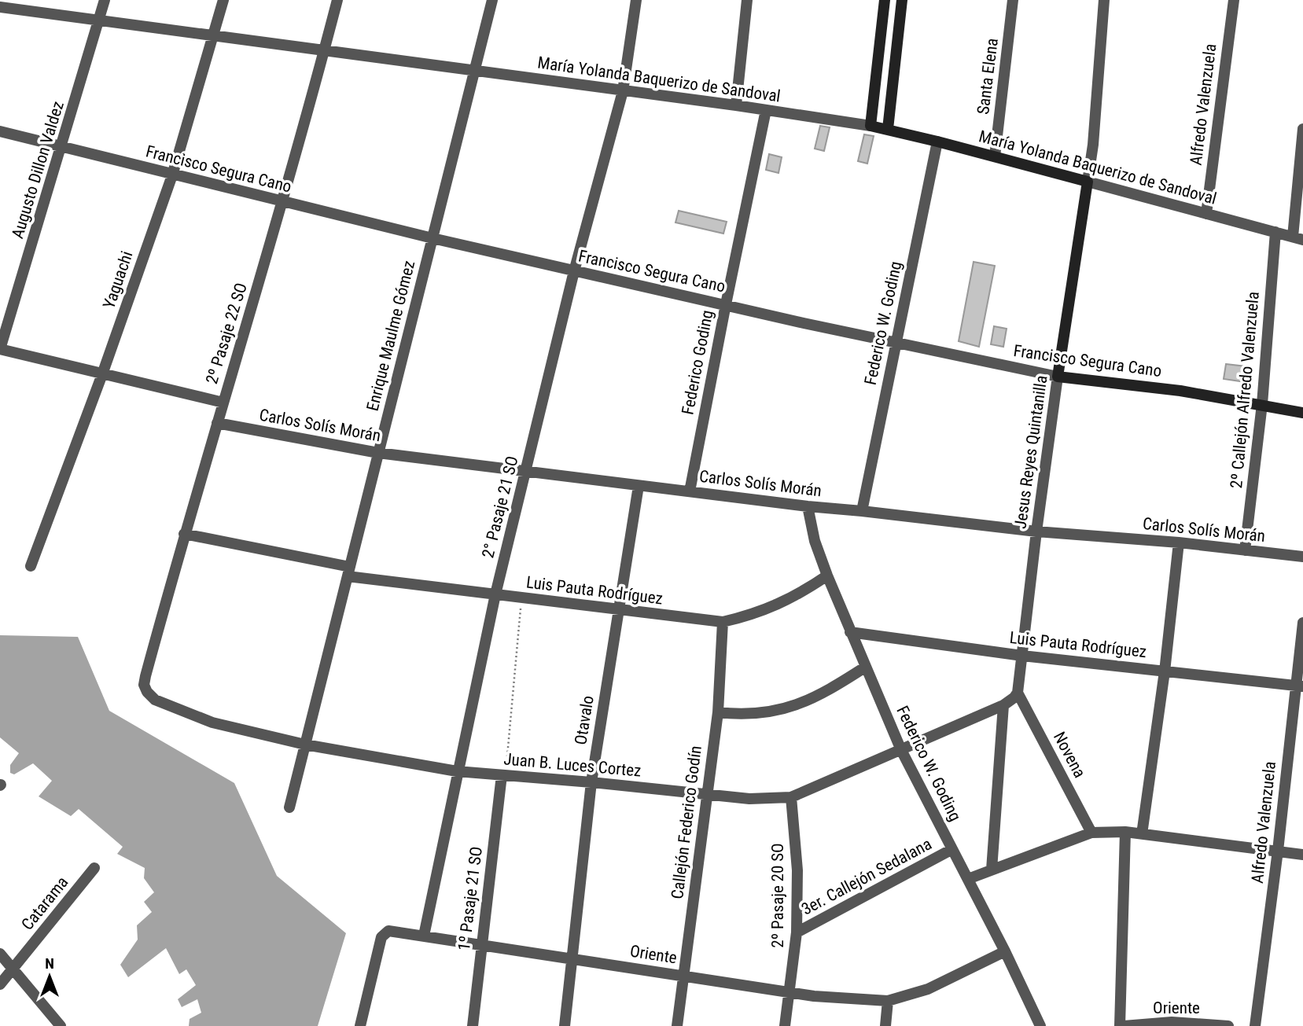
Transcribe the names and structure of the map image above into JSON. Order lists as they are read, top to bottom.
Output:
{
  "streets": {
    "street": [
      "Santa Elena",
      "María Yolanda Baquerizo de Sandoval",
      "Alfredo Valenzuela",
      "Francisco Segura Cano",
      "Augusto Dillon Valdez",
      "Yaguachi",
      "Federico W. Goding",
      "2º Pasaje 22 SO",
      "Enrique Maulme Gómez",
      "Federico Goding",
      "2º Callejón Alfredo Valenzuela",
      "Carlos Solís Morán",
      "Jesus Reyes Quintanilla",
      "2° Pasaje 21 SO",
      "Luis Pauta Rodríguez",
      "Otavalo",
      "Novena",
      "Juan B. Luces Cortez",
      "Callejón Federico Godín",
      "3er. Callejón Sedalana",
      "2º Pasaje 20 SO",
      "1º Pasaje 21 SO",
      "Catarama",
      "Oriente"
    ]
  },
  "crossings": [
    ["Santa Elena", "María Yolanda Baquerizo de Sandoval"],
    ["María Yolanda Baquerizo de Sandoval", "Alfredo Valenzuela"],
    ["María Yolanda Baquerizo de Sandoval", "Augusto Dillon Valdez"],
    ["María Yolanda Baquerizo de Sandoval", "Yaguachi"],
    ["María Yolanda Baquerizo de Sandoval", "Federico W. Goding"],
    ["María Yolanda Baquerizo de Sandoval", "2º Pasaje 22 SO"],
    ["María Yolanda Baquerizo de Sandoval", "Enrique Maulme Gómez"],
    ["María Yolanda Baquerizo de Sandoval", "Federico Goding"],
    ["María Yolanda Baquerizo de Sandoval", "2º Callejón Alfredo Valenzuela"],
    ["María Yolanda Baquerizo de Sandoval", "Jesus Reyes Quintanilla"],
    ["María Yolanda Baquerizo de Sandoval", "2° Pasaje 21 SO"],
    ["Alfredo Valenzuela", "Luis Pauta Rodríguez"],
    ["Francisco Segura Cano", "Augusto Dillon Valdez"],
    ["Francisco Segura Cano", "Yaguachi"],
    ["Francisco Segura Cano", "Federico W. Goding"],
    ["Francisco Segura Cano", "2º Pasaje 22 SO"],
    ["Francisco Segura Cano", "Enrique Maulme Gómez"],
    ["Francisco Segura Cano", "Federico Goding"],
    ["Francisco Segura Cano", "2º Callejón Alfredo Valenzuela"],
    ["Francisco Segura Cano", "Jesus Reyes Quintanilla"],
    ["Francisco Segura Cano", "2° Pasaje 21 SO"],
    ["Federico W. Goding", "Carlos Solís Morán"],
    ["Federico W. Goding", "Luis Pauta Rodríguez"],
    ["Federico W. Goding", "Juan B. Luces Cortez"],
    ["Federico W. Goding", "3er. Callejón Sedalana"],
    ["Federico W. Goding", "Oriente"],
    ["2º Pasaje 22 SO", "Carlos Solís Morán"],
    ["2º Pasaje 22 SO", "Luis Pauta Rodríguez"],
    ["2º Pasaje 22 SO", "Juan B. Luces Cortez"],
    ["Enrique Maulme Gómez", "Carlos Solís Morán"],
    ["Enrique Maulme Gómez", "Luis Pauta Rodríguez"],
    ["Enrique Maulme Gómez", "Juan B. Luces Cortez"],
    ["Federico Goding", "Carlos Solís Morán"],
    ["2º Callejón Alfredo Valenzuela", "Carlos Solís Morán"],
    ["Carlos Solís Morán", "Jesus Reyes Quintanilla"],
    ["Carlos Solís Morán", "2° Pasaje 21 SO"],
    ["Carlos Solís Morán", "Otavalo"],
    ["Jesus Reyes Quintanilla", "Luis Pauta Rodríguez"],
    ["Jesus Reyes Quintanilla", "Novena"],
    ["2° Pasaje 21 SO", "Luis Pauta Rodríguez"],
    ["2° Pasaje 21 SO", "Juan B. Luces Cortez"],
    ["2° Pasaje 21 SO", "Oriente"],
    ["Luis Pauta Rodríguez", "Otavalo"],
    ["Luis Pauta Rodríguez", "Callejón Federico Godín"],
    ["Otavalo", "Juan B. Luces Cortez"],
    ["Otavalo", "Oriente"],
    ["Juan B. Luces Cortez", "Callejón Federico Godín"],
    ["Juan B. Luces Cortez", "2º Pasaje 20 SO"],
    ["Juan B. Luces Cortez", "1º Pasaje 21 SO"],
    ["Callejón Federico Godín", "Oriente"],
    ["3er. Callejón Sedalana", "2º Pasaje 20 SO"],
    ["2º Pasaje 20 SO", "Oriente"],
    ["1º Pasaje 21 SO", "Oriente"]
  ],
  "north": "top"
}
